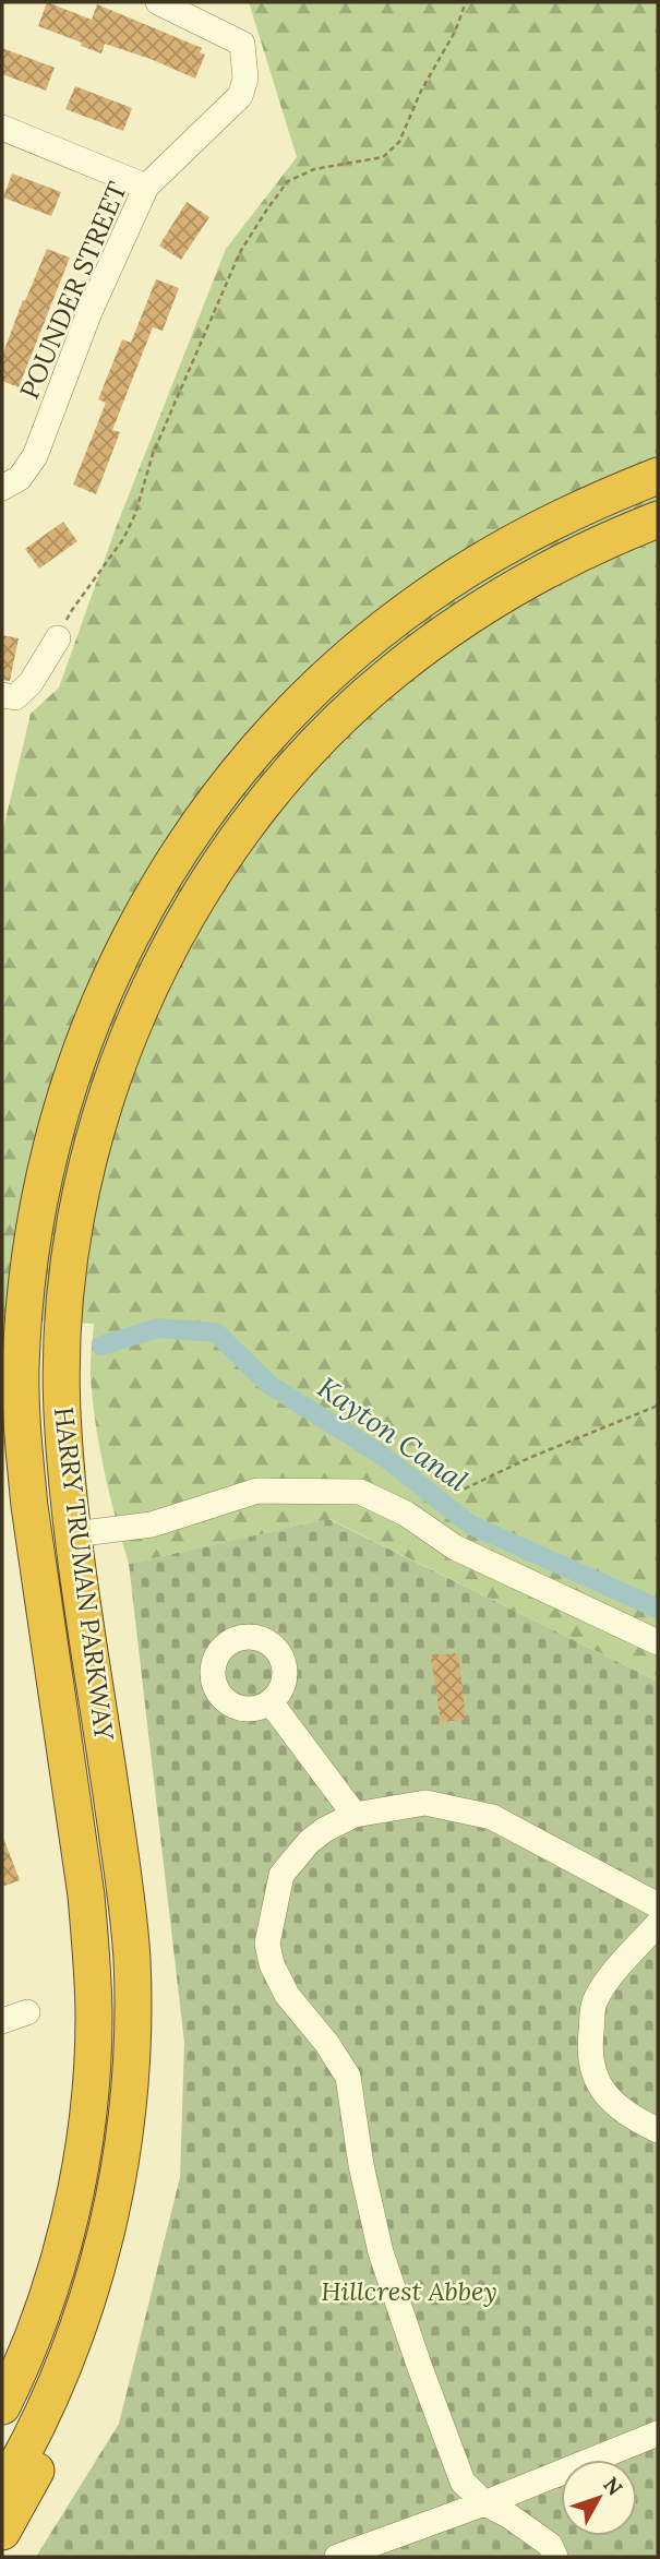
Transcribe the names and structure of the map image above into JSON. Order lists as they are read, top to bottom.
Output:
{
  "streets": {
    "highway": ["HARRY TRUMAN PARKWAY"],
    "street": ["POUNDER STREET"]
  },
  "water": ["Kayton Canal"],
  "parks": ["Hillcrest Abbey"],
  "north": "top right"
}
